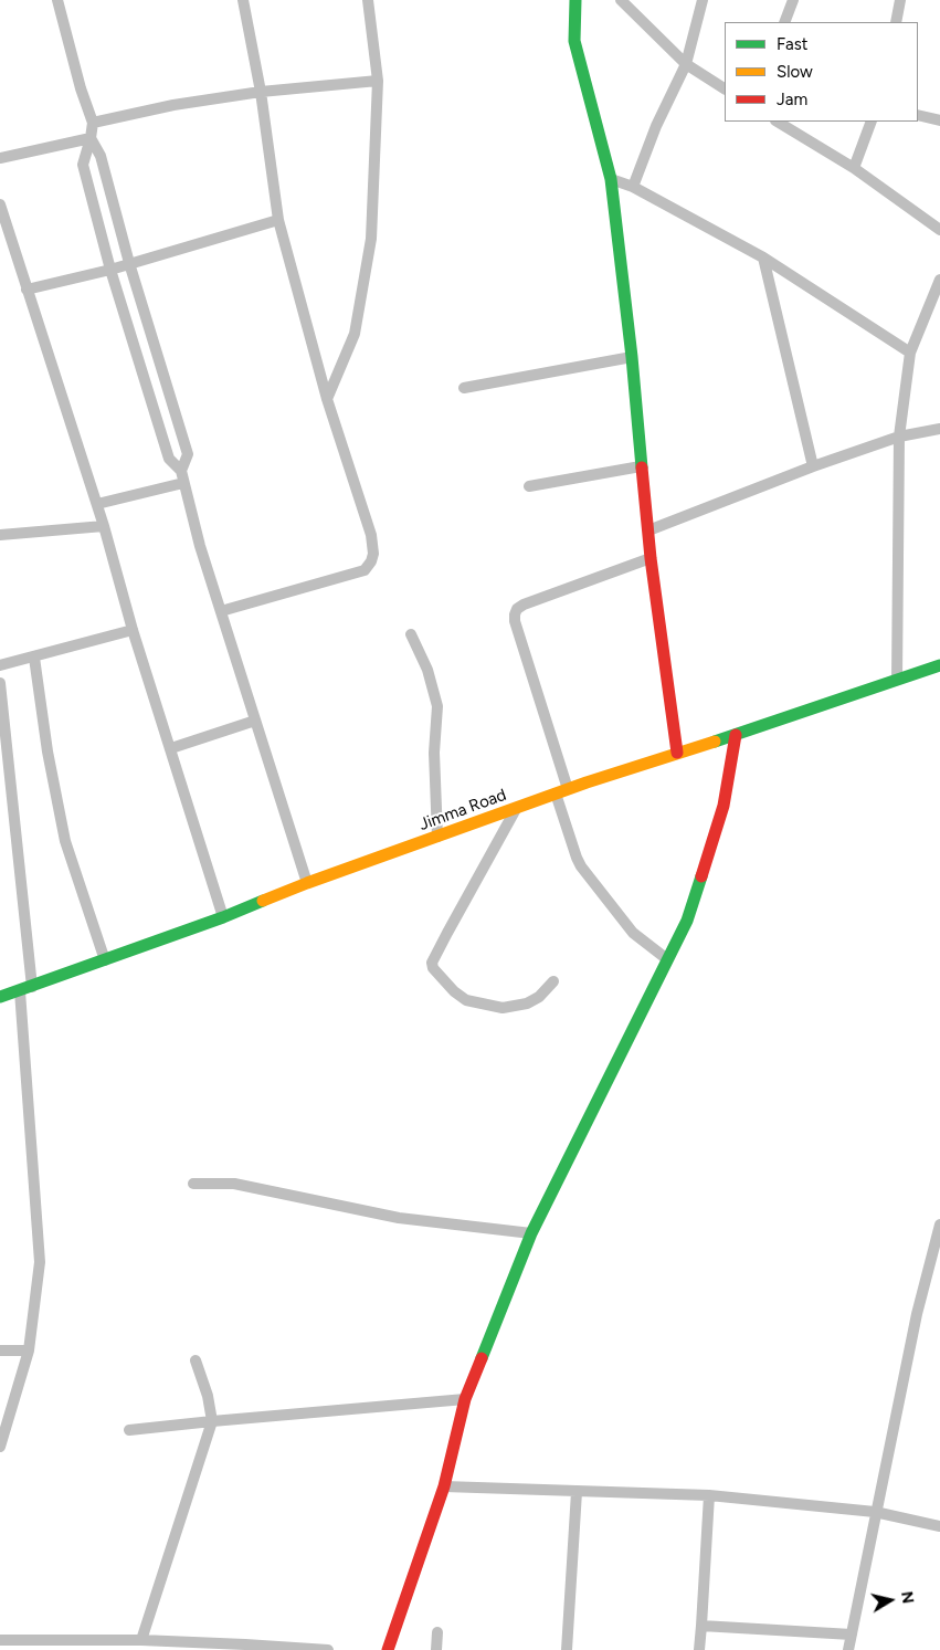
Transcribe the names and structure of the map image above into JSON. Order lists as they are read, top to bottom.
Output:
{
  "streets": {
    "main road": ["Jimma Road"]
  },
  "legend": ["Fast", "Slow", "Jam"],
  "north": "right"
}
